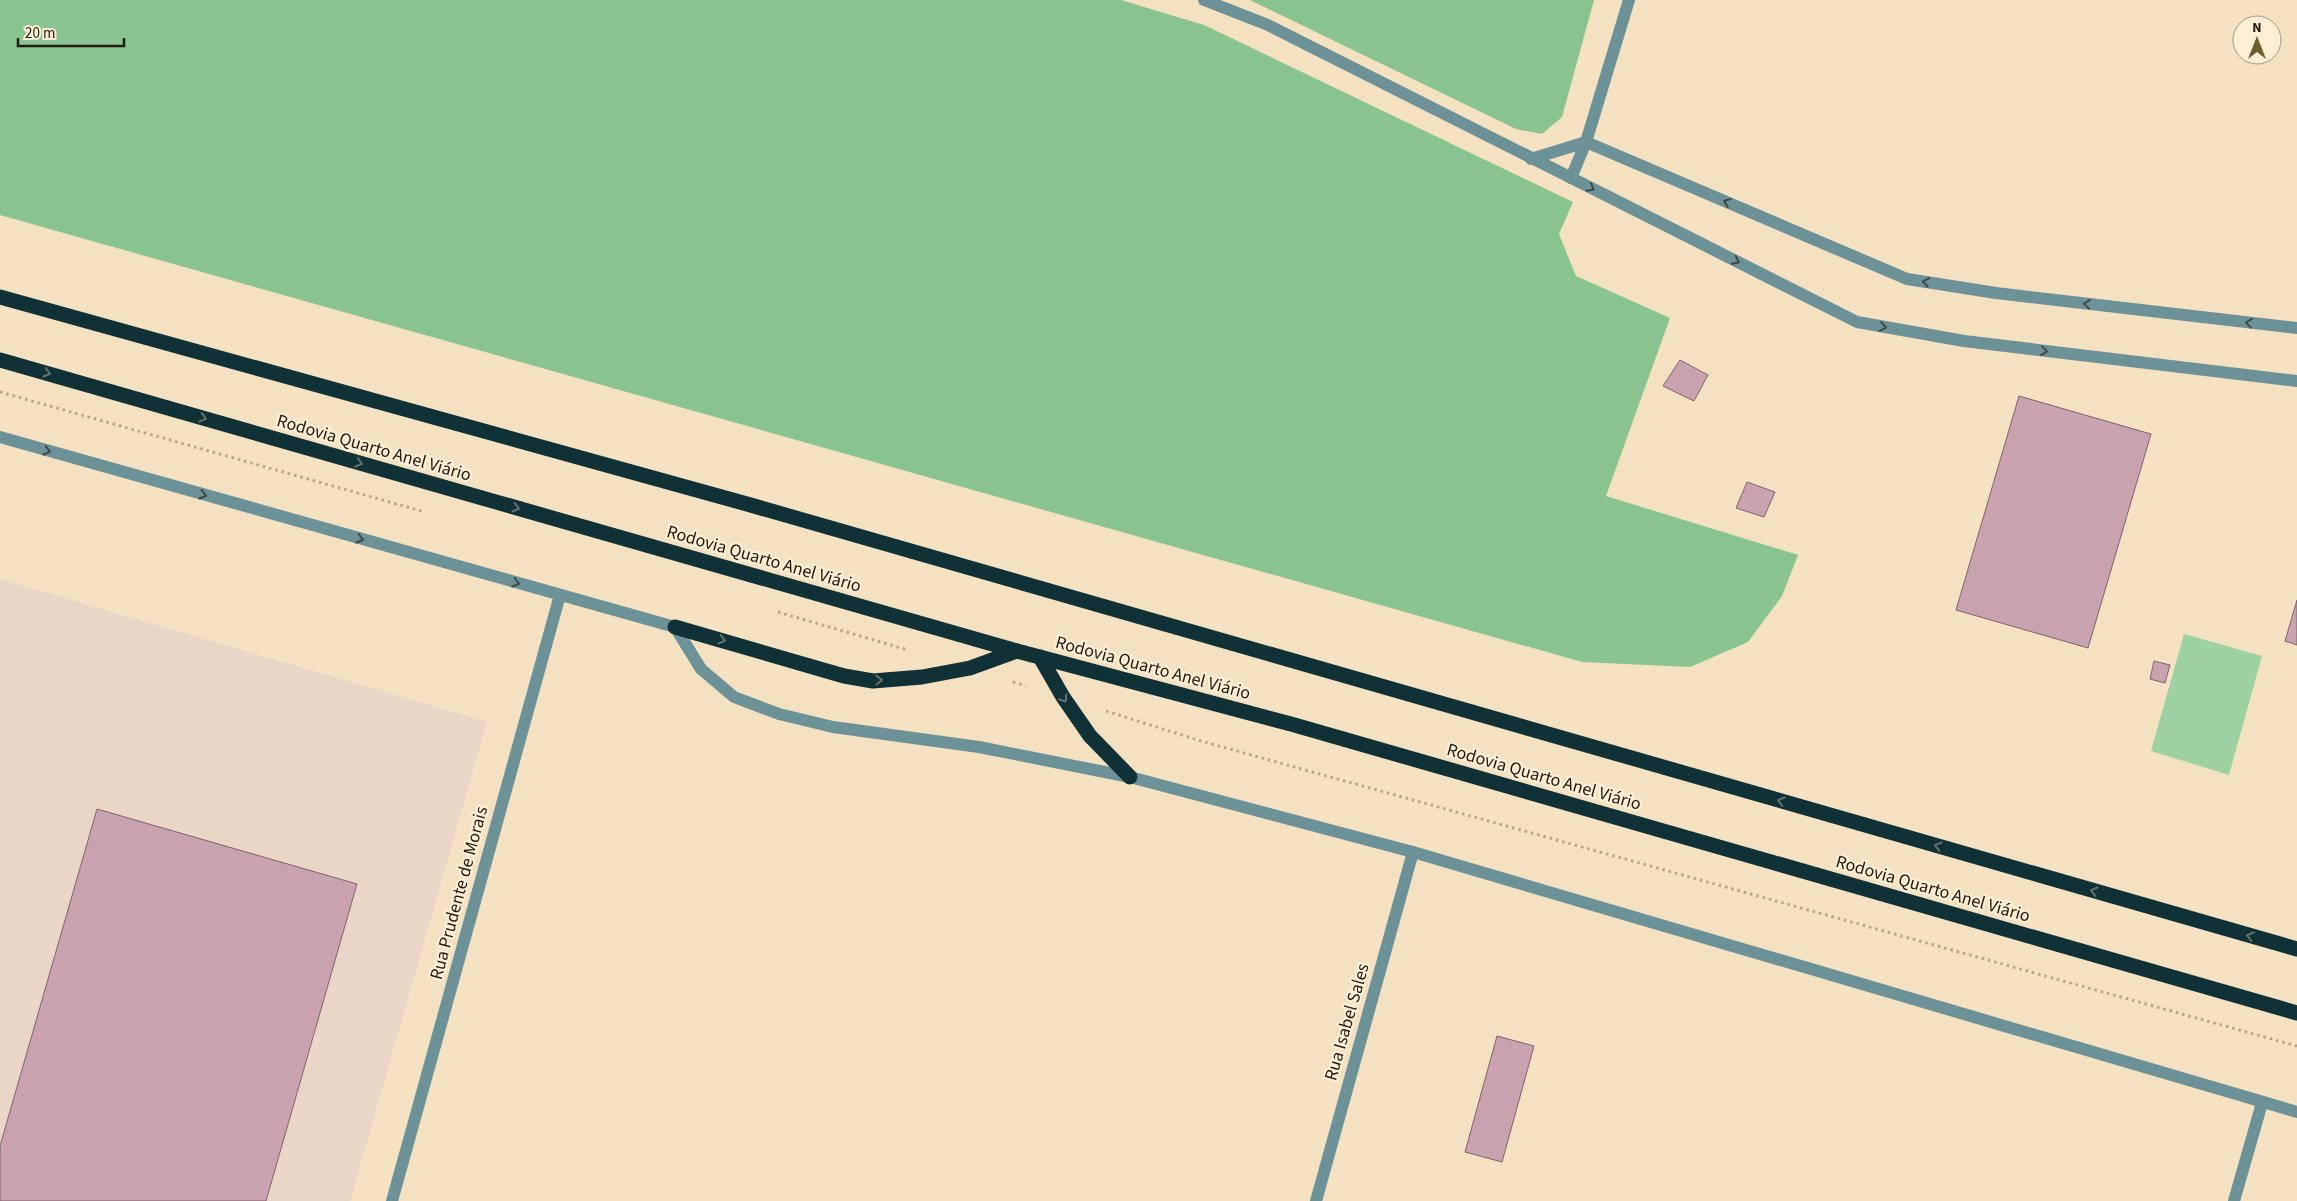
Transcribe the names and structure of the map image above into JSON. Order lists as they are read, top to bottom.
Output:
{
  "streets": {
    "highway": ["Rodovia Quarto Anel Viário"],
    "street": ["Rua Prudente de Morais", "Rua Isabel Sales"]
  },
  "scale_bar": "20 m",
  "north": "top"
}
